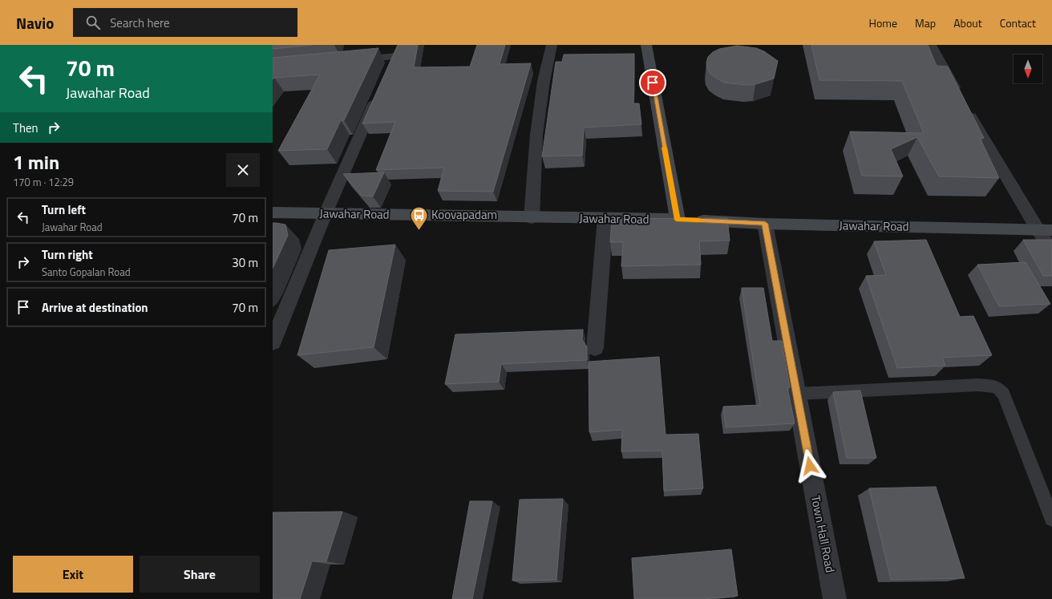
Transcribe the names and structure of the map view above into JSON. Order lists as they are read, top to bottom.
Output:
{
  "streets": {
    "main road": ["Jawahar Road"],
    "street": ["Town Hall Road"]
  },
  "crossings": [
    ["Jawahar Road", "Town Hall Road"]
  ],
  "places": {
    "bus stop": ["Koovapadam"]
  },
  "north": "bottom",
  "page": {
    "header": "Navio",
    "search": "Search here",
    "nav": [
      "Home",
      "Map",
      "About",
      "Contact"
    ],
    "turn": ["70 m", "Jawahar Road"],
    "then": "Then",
    "heading": ["1 min", "170 m · 12:29"],
    "list": [
      {
        "name": "Turn left",
        "note": "Jawahar Road",
        "value": "70 m"
      },
      {
        "name": "Turn right",
        "note": "Santo Gopalan Road",
        "value": "30 m"
      },
      {
        "name": "Arrive at destination",
        "value": "70 m"
      }
    ],
    "buttons": ["Exit", "Share"]
  }
}
